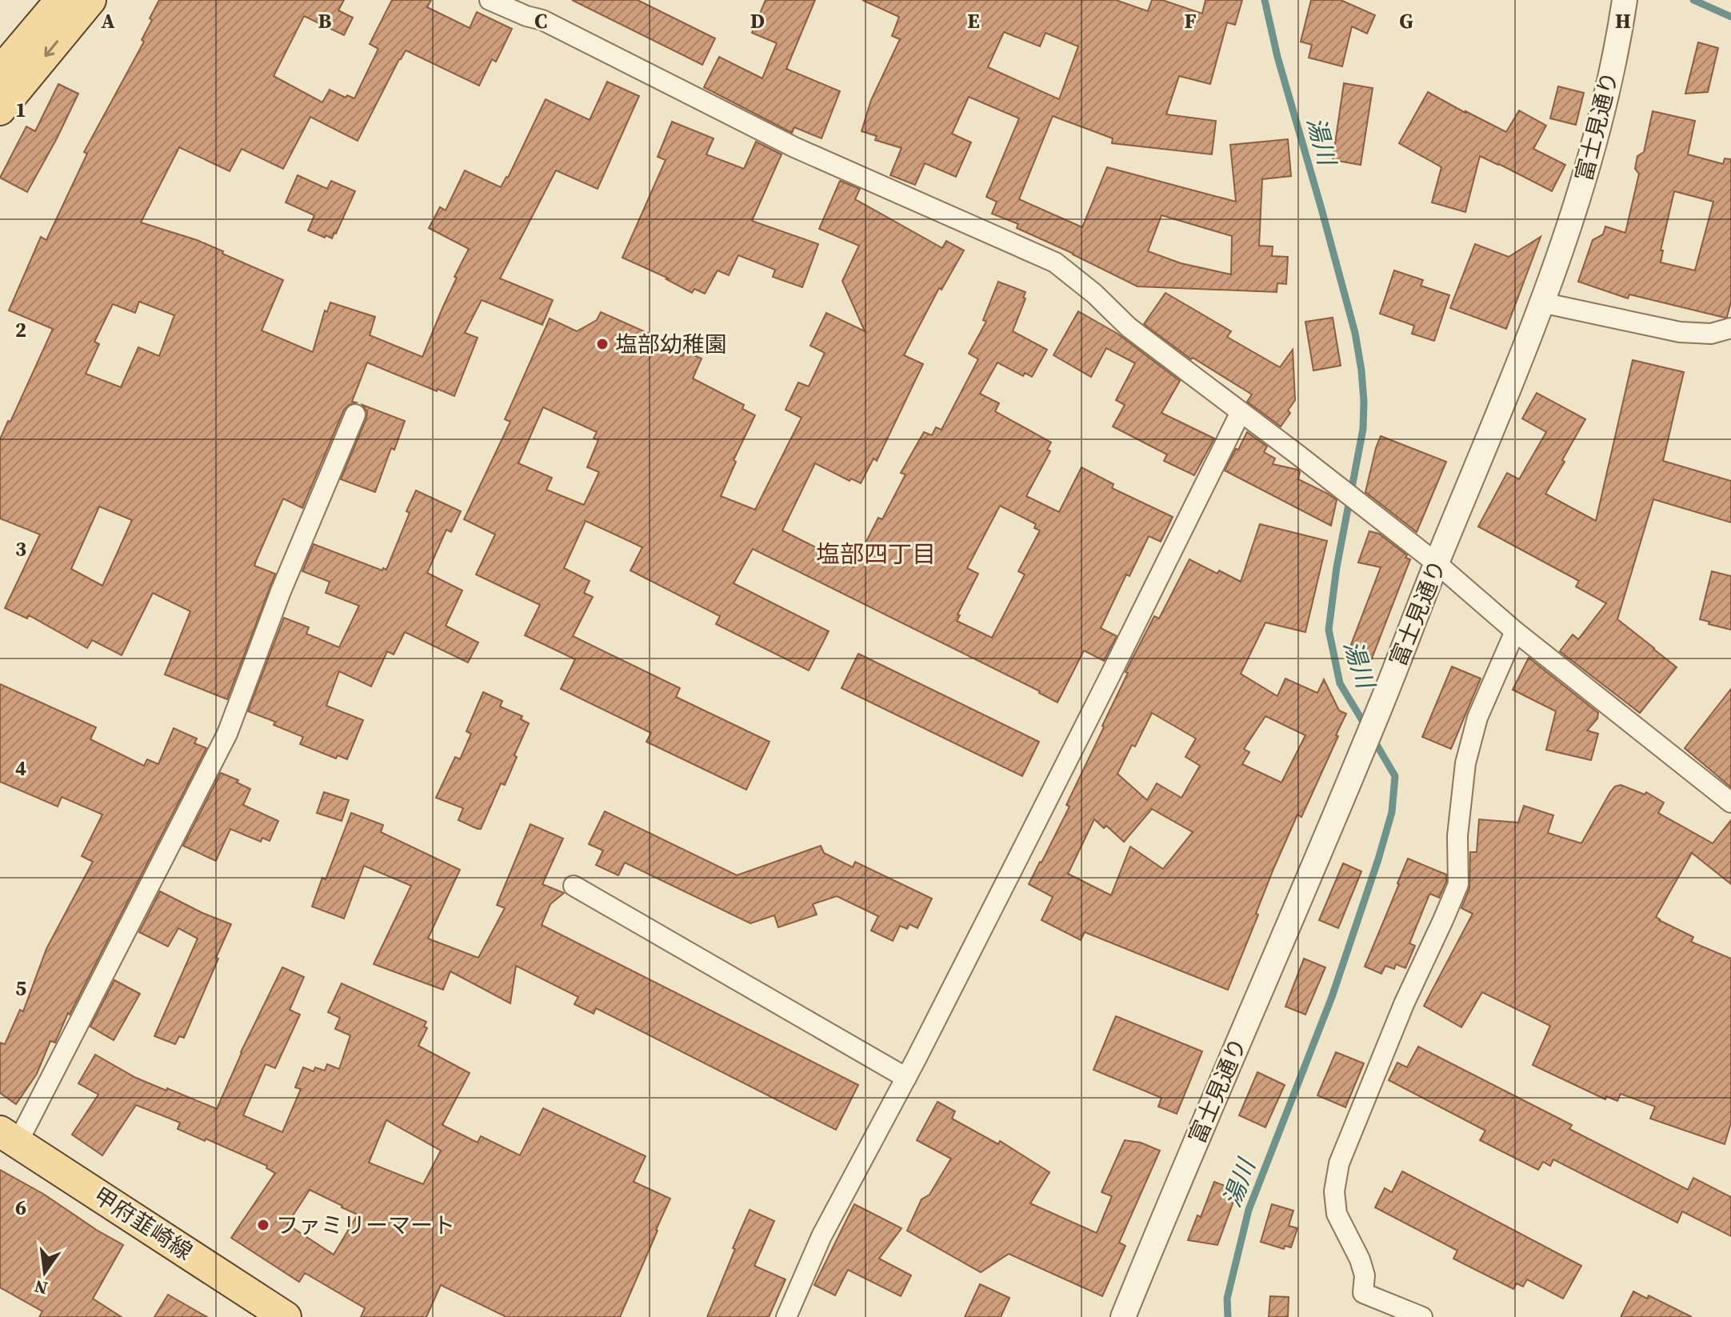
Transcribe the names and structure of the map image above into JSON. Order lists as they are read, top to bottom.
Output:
{
  "streets": {
    "main road": ["甲府韮崎線"],
    "street": ["富士見通り"]
  },
  "districts": ["塩部四丁目"],
  "water": ["湯川"],
  "places": ["塩部幼稚園", "ファミリーマート"],
  "north": "bottom",
  "grid": {
    "columns": [
      "A",
      "B",
      "C",
      "D",
      "E",
      "F",
      "G",
      "H"
    ],
    "rows": [
      "1",
      "2",
      "3",
      "4",
      "5",
      "6"
    ]
  }
}
